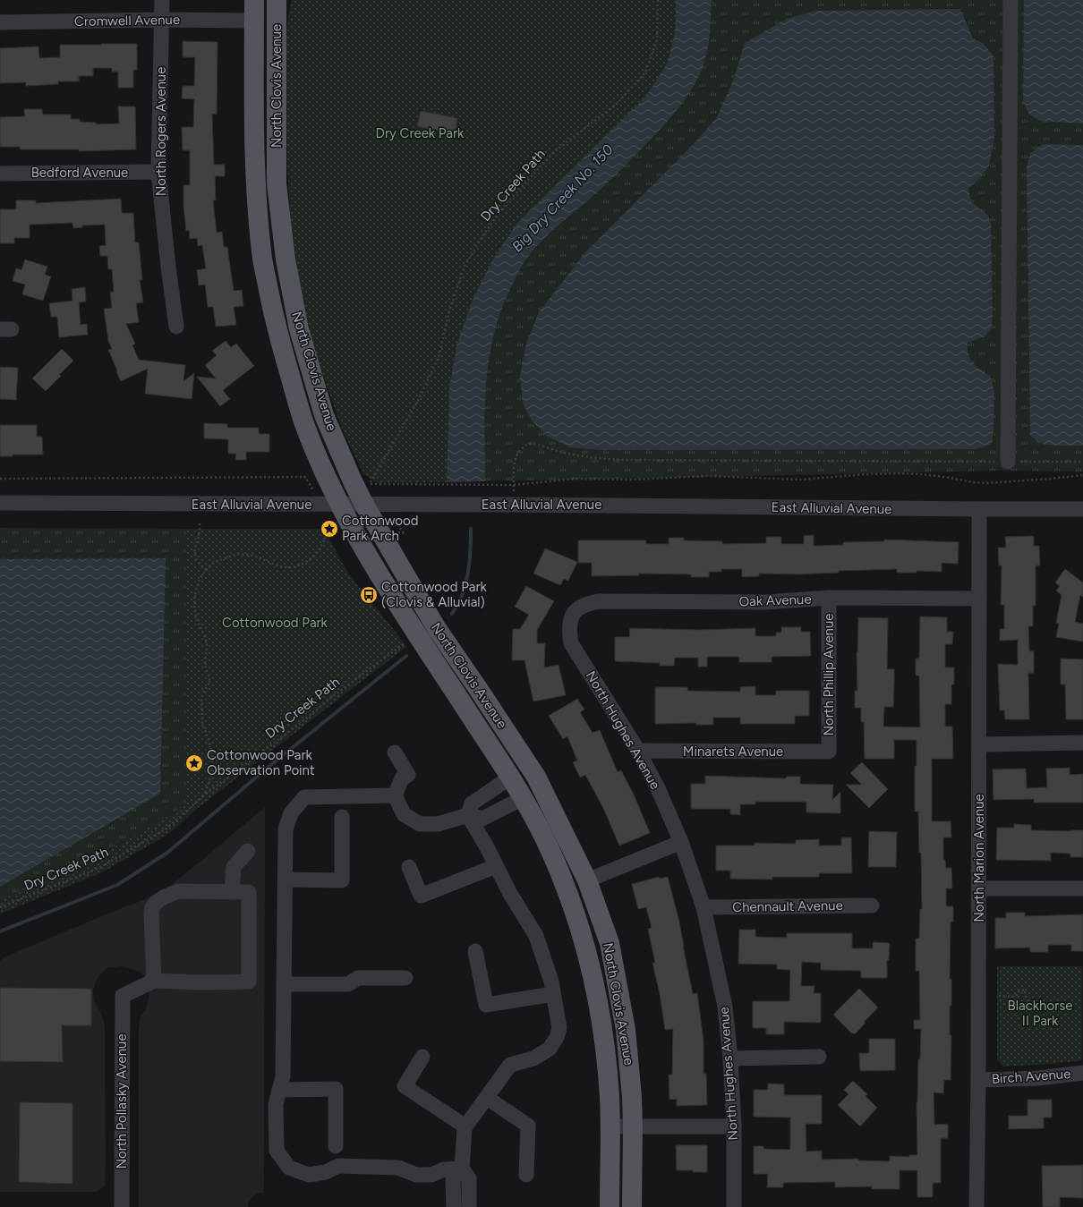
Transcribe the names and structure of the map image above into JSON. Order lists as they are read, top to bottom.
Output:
{
  "streets": {
    "main road": ["North Clovis Avenue"],
    "street": [
      "Cromwell Avenue",
      "North Rogers Avenue",
      "Bedford Avenue",
      "East Alluvial Avenue",
      "Oak Avenue",
      "North Phillip Avenue",
      "North Hughes Avenue",
      "Minarets Avenue",
      "North Marion Avenue",
      "Chennault Avenue",
      "Birch Avenue",
      "North Pollasky Avenue"
    ],
    "path": ["Dry Creek Path"]
  },
  "crossings": [
    ["Cromwell Avenue", "North Clovis Avenue"],
    ["Cromwell Avenue", "North Rogers Avenue"],
    ["North Clovis Avenue", "East Alluvial Avenue"],
    ["North Rogers Avenue", "Bedford Avenue"],
    ["East Alluvial Avenue", "North Marion Avenue"],
    ["Oak Avenue", "North Phillip Avenue"],
    ["Oak Avenue", "North Hughes Avenue"],
    ["Oak Avenue", "North Marion Avenue"],
    ["North Phillip Avenue", "Minarets Avenue"],
    ["North Hughes Avenue", "Minarets Avenue"],
    ["North Hughes Avenue", "Chennault Avenue"],
    ["North Marion Avenue", "Birch Avenue"]
  ],
  "water": ["Big Dry Creek No. 150"],
  "parks": ["Dry Creek Park", "Cottonwood Park", "Blackhorse II Park"],
  "places": {
    "place": ["Cottonwood Park Arch", "Cottonwood Park Observation Point"],
    "bus stop": ["Cottonwood Park (Clovis & Alluvial)"]
  }
}
